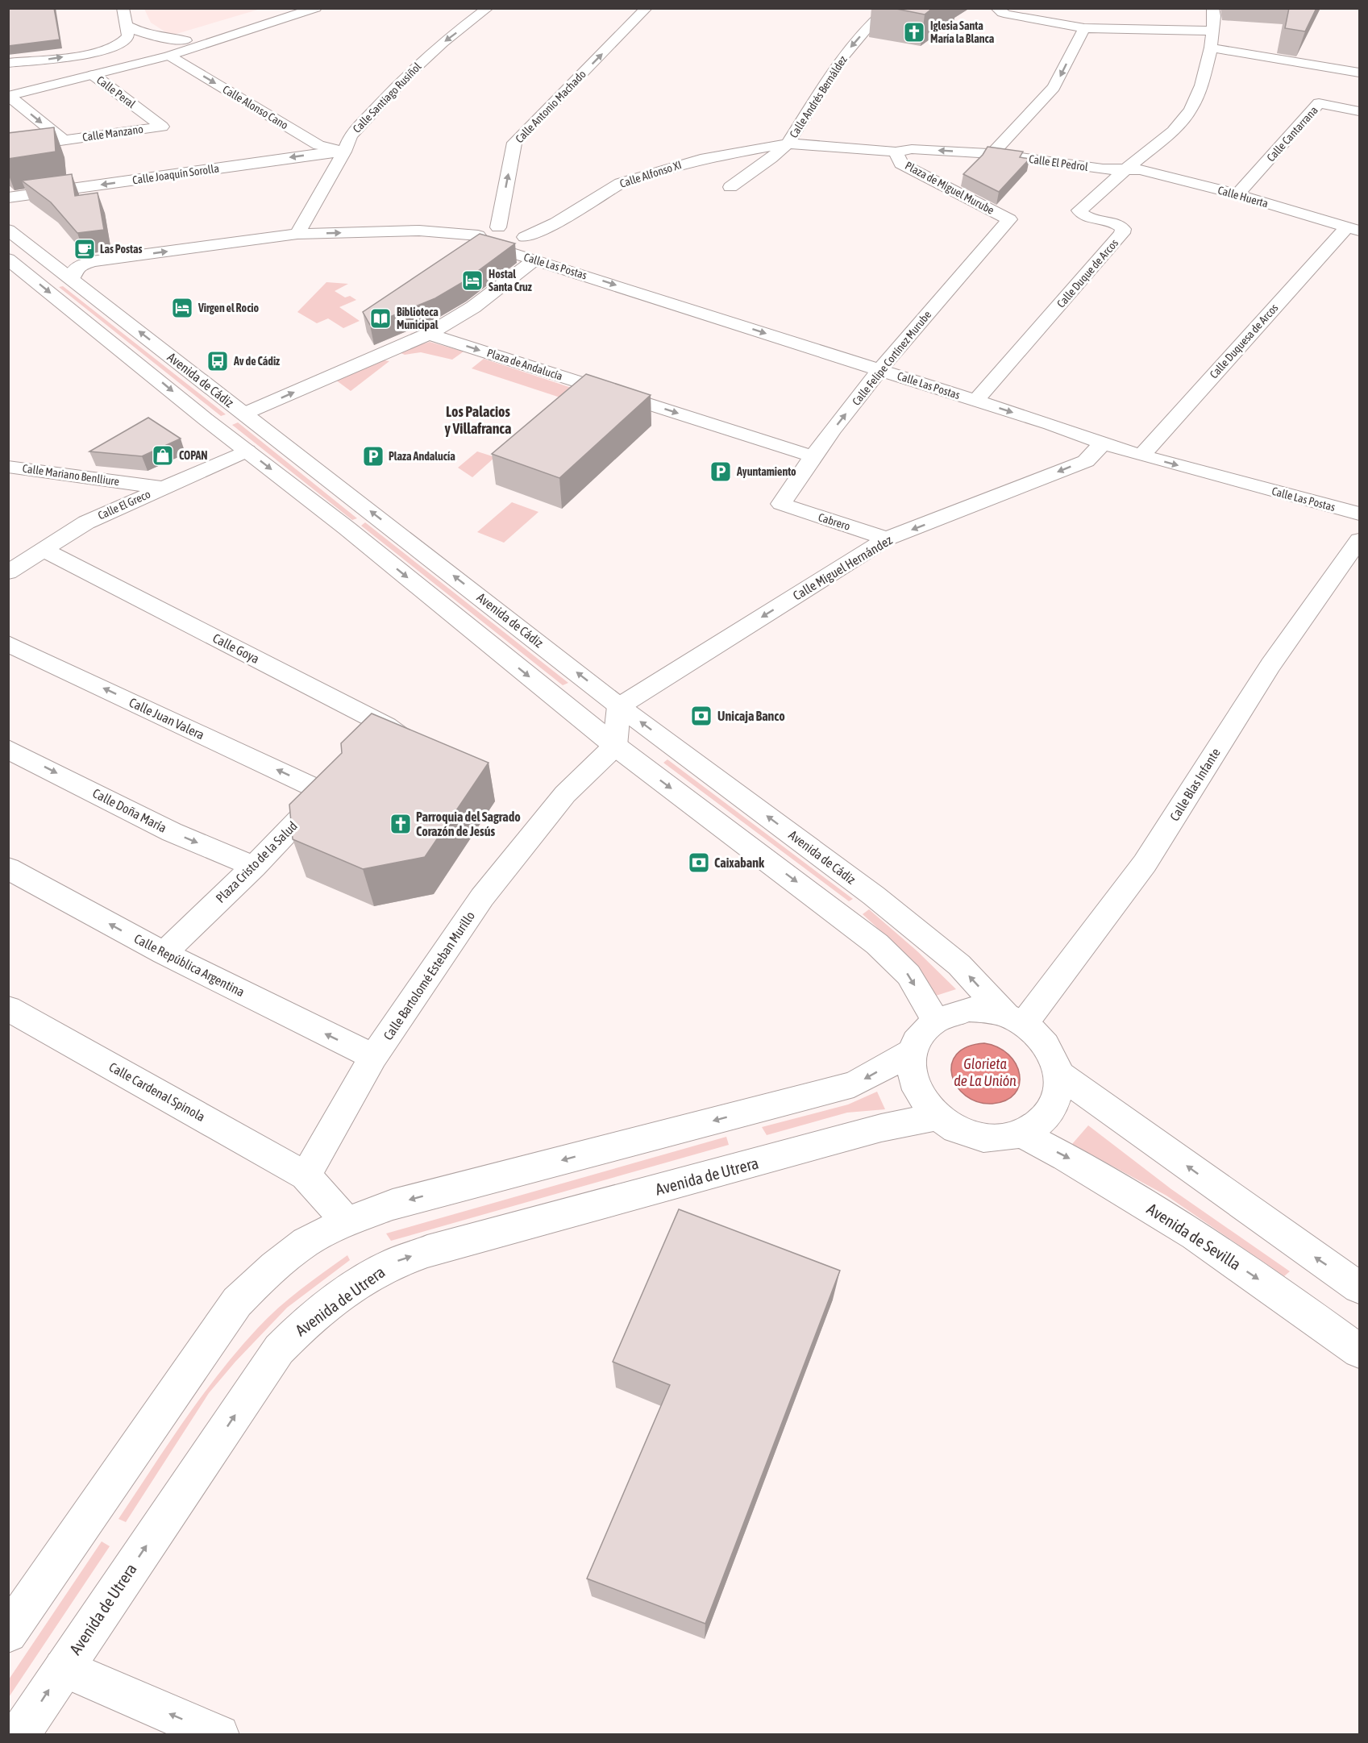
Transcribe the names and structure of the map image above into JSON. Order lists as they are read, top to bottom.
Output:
{
  "streets": {
    "street": [
      "Calle Peral",
      "Calle Andrés Bernáldez",
      "Calle Santiago Rusiñol",
      "Calle Antonio Machado",
      "Calle Alonso Cano",
      "Calle Manzano",
      "Calle Cantarrana",
      "Calle El Pedrol",
      "Calle Joaquín Sorolla",
      "Calle Alfonso XI",
      "Plaza de Miguel Murube",
      "Calle Huerta",
      "Calle Las Postas",
      "Calle Duque de Arcos",
      "Calle Duquesa de Arcos",
      "Calle Felipe Cortínez Murube",
      "Plaza de Andalucía",
      "Avenida de Cádiz",
      "Calle Mariano Benlliure",
      "Calle El Greco",
      "Cabrero",
      "Calle Miguel Hernández",
      "Calle Goya",
      "Calle Juan Valera",
      "Calle Blas Infante",
      "Calle Doña María",
      "Plaza Cristo de la Salud",
      "Calle República Argentina",
      "Calle Bartolomé Esteban Murillo",
      "Calle Cardenal Spinola",
      "Avenida de Utrera",
      "Avenida de Sevilla"
    ]
  },
  "crossings": [
    ["Calle Peral", "Calle Manzano"],
    ["Calle Andrés Bernáldez", "Calle Alfonso XI"],
    ["Calle Andrés Bernáldez", "Plaza de Miguel Murube"],
    ["Calle Santiago Rusiñol", "Calle Alonso Cano"],
    ["Calle Santiago Rusiñol", "Calle Joaquín Sorolla"],
    ["Calle Alonso Cano", "Calle Joaquín Sorolla"],
    ["Calle Cantarrana", "Calle Huerta"],
    ["Calle El Pedrol", "Plaza de Miguel Murube"],
    ["Calle El Pedrol", "Calle Huerta"],
    ["Calle El Pedrol", "Calle Duque de Arcos"],
    ["Calle Alfonso XI", "Plaza de Miguel Murube"],
    ["Calle Alfonso XI", "Calle Las Postas"],
    ["Plaza de Miguel Murube", "Calle Felipe Cortínez Murube"],
    ["Calle Huerta", "Calle Duque de Arcos"],
    ["Calle Huerta", "Calle Duquesa de Arcos"],
    ["Calle Las Postas", "Calle Duque de Arcos"],
    ["Calle Las Postas", "Calle Duquesa de Arcos"],
    ["Calle Las Postas", "Calle Felipe Cortínez Murube"],
    ["Calle Las Postas", "Calle Miguel Hernández"],
    ["Calle Felipe Cortínez Murube", "Plaza de Andalucía"],
    ["Calle Felipe Cortínez Murube", "Cabrero"],
    ["Avenida de Cádiz", "Calle El Greco"],
    ["Avenida de Cádiz", "Calle Miguel Hernández"],
    ["Avenida de Cádiz", "Calle Blas Infante"],
    ["Avenida de Cádiz", "Calle Bartolomé Esteban Murillo"],
    ["Avenida de Cádiz", "Avenida de Utrera"],
    ["Avenida de Cádiz", "Avenida de Sevilla"],
    ["Calle Mariano Benlliure", "Calle El Greco"],
    ["Calle El Greco", "Calle Goya"],
    ["Cabrero", "Calle Miguel Hernández"],
    ["Calle Juan Valera", "Plaza Cristo de la Salud"],
    ["Calle Blas Infante", "Avenida de Utrera"],
    ["Calle Blas Infante", "Avenida de Sevilla"],
    ["Calle Doña María", "Plaza Cristo de la Salud"],
    ["Plaza Cristo de la Salud", "Calle República Argentina"],
    ["Calle República Argentina", "Calle Bartolomé Esteban Murillo"],
    ["Calle Bartolomé Esteban Murillo", "Calle Cardenal Spinola"],
    ["Avenida de Utrera", "Avenida de Sevilla"]
  ],
  "one_way": [
    "Calle Andrés Bernáldez",
    "Calle Santiago Rusiñol",
    "Calle Antonio Machado",
    "Calle Alonso Cano",
    "Calle Las Postas",
    "Plaza de Andalucía",
    "Calle Miguel Hernández",
    "Calle Juan Valera",
    "Calle Doña María",
    "Calle República Argentina"
  ],
  "districts": ["Los Palacios y Villafranca"],
  "water": ["Glorieta de La Unión"],
  "places": {
    "church": ["Iglesia Santa María la Blanca", "Parroquia del Sagrado Corazón de Jesús"],
    "cafe": ["Las Postas"],
    "hotel": ["Hostal Santa Cruz", "Virgen el Rocio"],
    "library": ["Biblioteca Municipal"],
    "bus stop": ["Av de Cádiz"],
    "shop": ["COPAN"],
    "parking": ["Plaza Andalucía", "Ayuntamiento"],
    "bank": ["Unicaja Banco", "Caixabank"]
  }
}
